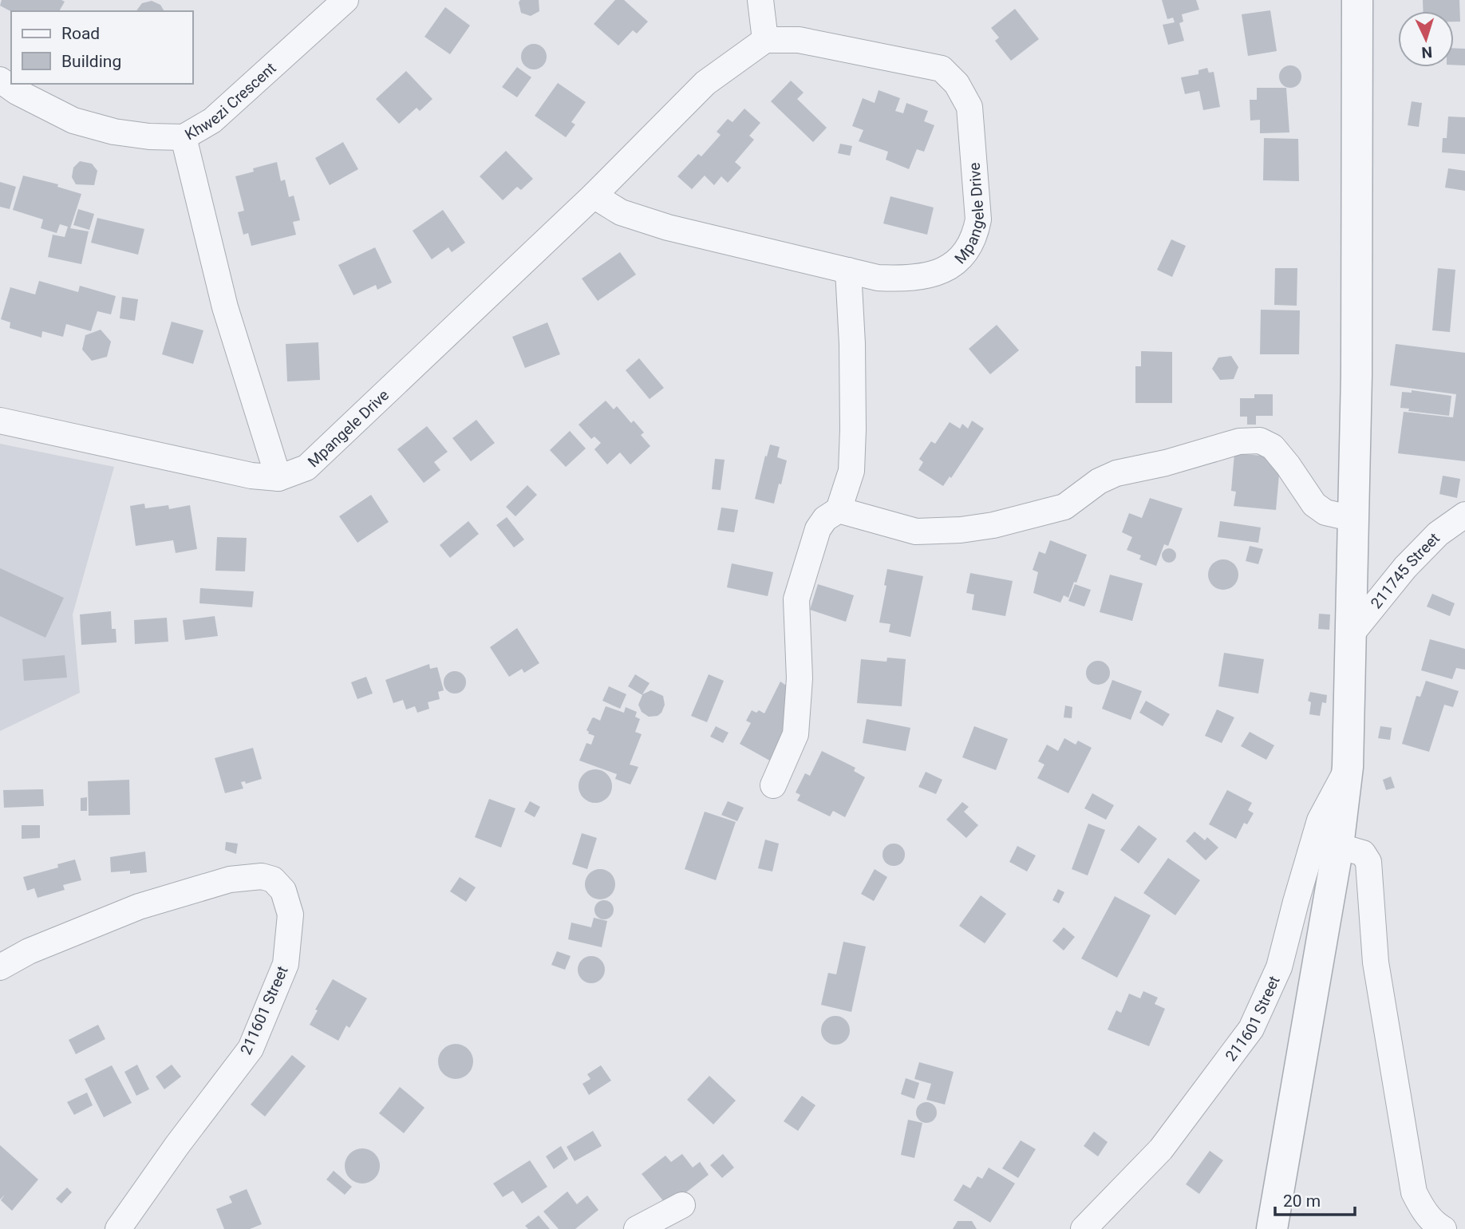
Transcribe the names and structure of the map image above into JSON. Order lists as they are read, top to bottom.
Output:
{
  "streets": {
    "street": [
      "Khwezi Crescent",
      "Mpangele Drive",
      "211745 Street",
      "211601 Street"
    ]
  },
  "legend": ["Road", "Building"],
  "scale_bar": "20 m",
  "north": "bottom"
}
